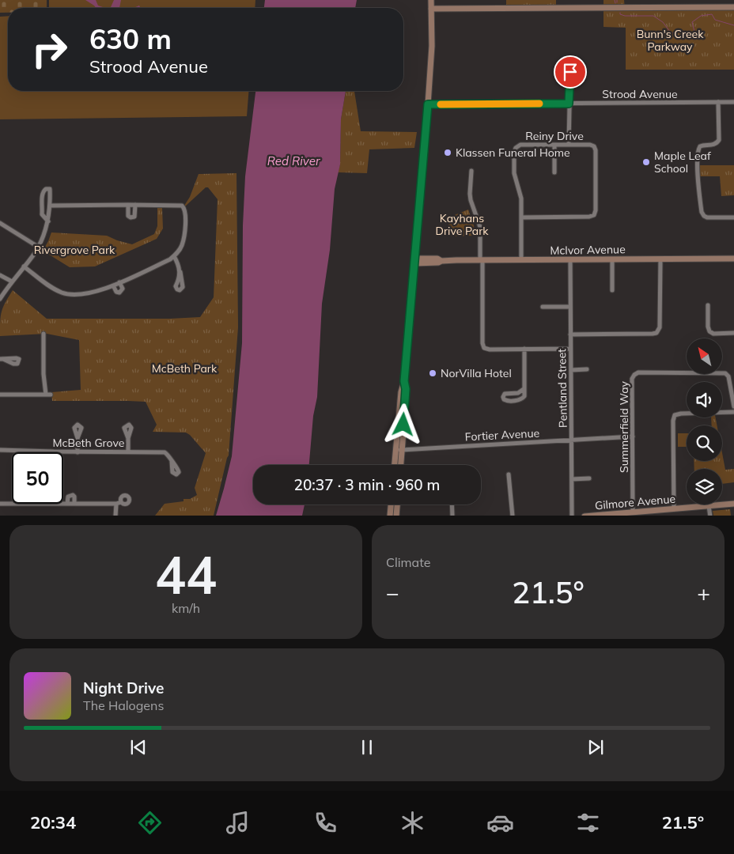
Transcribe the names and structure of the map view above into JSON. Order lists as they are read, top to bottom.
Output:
{
  "streets": {
    "street": [
      "Strood Avenue",
      "Reiny Drive",
      "McIvor Avenue",
      "Pentland Street",
      "Summerfield Way",
      "Fortier Avenue",
      "McBeth Grove",
      "Gilmore Avenue"
    ]
  },
  "crossings": [
    ["Reiny Drive", "McIvor Avenue"],
    ["McIvor Avenue", "Pentland Street"],
    ["Pentland Street", "Fortier Avenue"],
    ["Summerfield Way", "Fortier Avenue"],
    ["Summerfield Way", "Gilmore Avenue"]
  ],
  "water": ["Red River"],
  "parks": [
    "Bunn's Creek Parkway",
    "Kayhans Drive Park",
    "Rivergrove Park",
    "McBeth Park"
  ],
  "places": ["Klassen Funeral Home", "Maple Leaf School", "NorVilla Hotel"],
  "north": "top left",
  "page": {
    "turn": ["630 m", "Strood Avenue"],
    "limit": "50",
    "trip": "20:37 · 3 min · 960 m",
    "tile": [
      ["44", "km/h"],
      "Climate"
    ],
    "heat": ["−", "21.5°", "+"],
    "song": ["Night Drive", "The Halogens"],
    "tabs": ["20:34", "21.5°"]
  }
}
